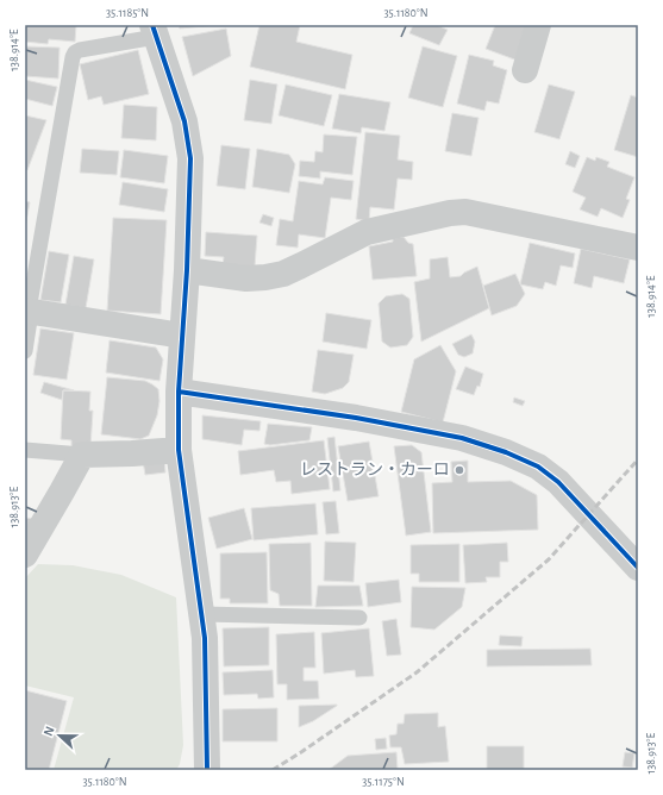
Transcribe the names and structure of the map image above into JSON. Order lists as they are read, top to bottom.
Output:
{
  "places": ["レストラン・カーロ"],
  "north": "left",
  "coordinates": [
    "35.1185°N",
    "35.1180°N",
    "138.914°E",
    "138.913°E",
    "35.1175°N"
  ]
}
